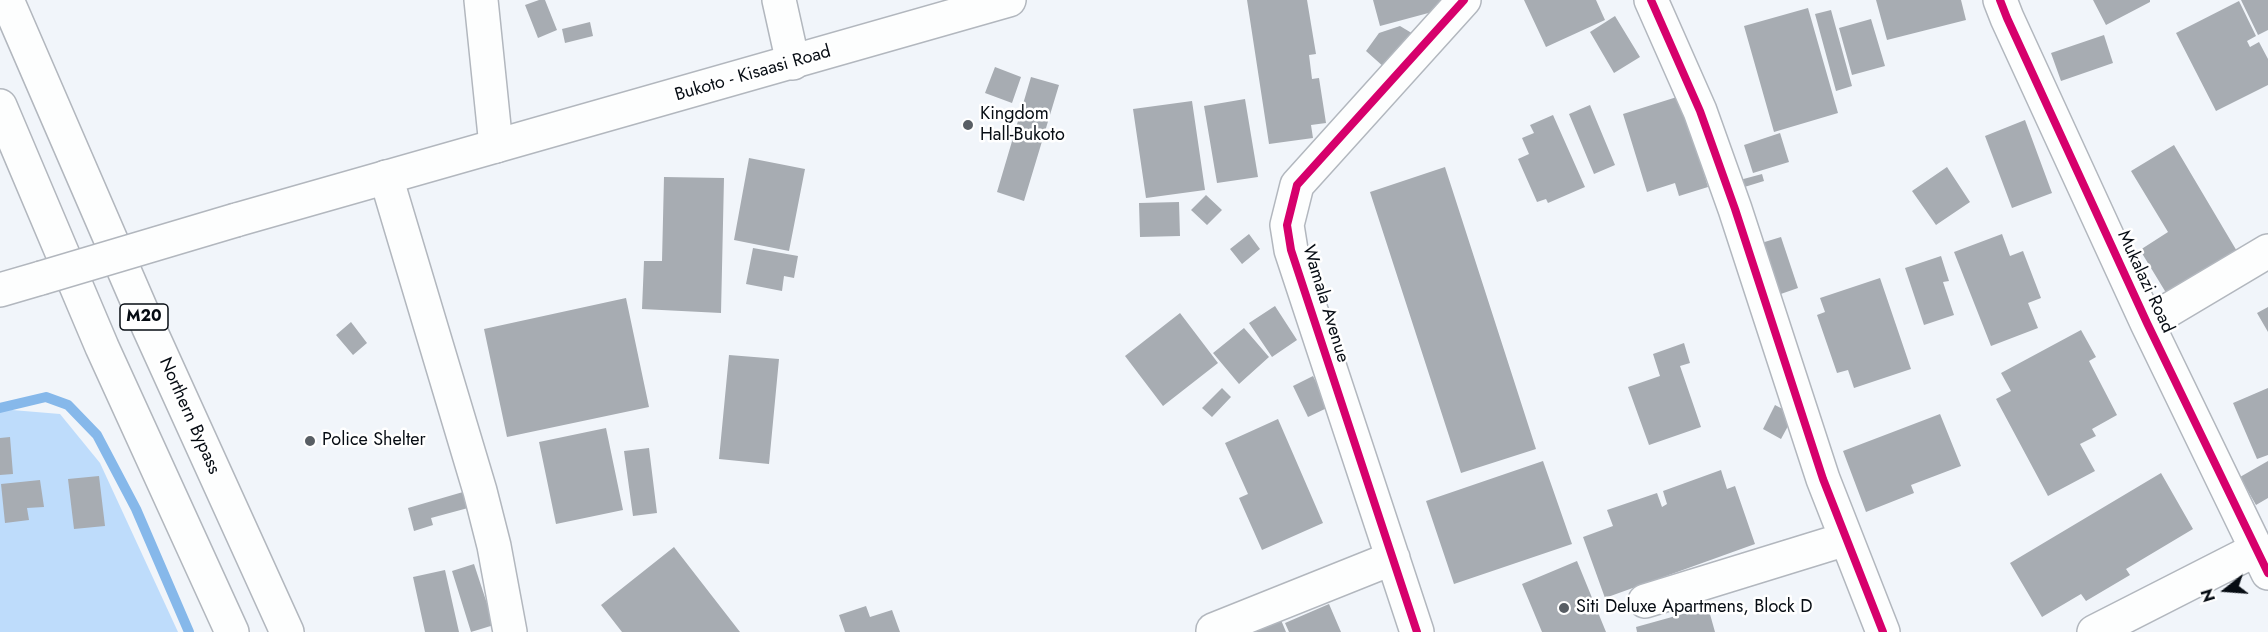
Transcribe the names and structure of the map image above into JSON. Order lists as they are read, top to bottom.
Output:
{
  "streets": {
    "main road": [
      "Bukoto - Kisaasi Road",
      "Mukalazi Road",
      "Wamala Avenue",
      "M20",
      "Northern Bypass"
    ]
  },
  "places": ["Kingdom Hall-Bukoto", "Police Shelter", "Siti Deluxe Apartmens, Block D"],
  "north": "left"
}
